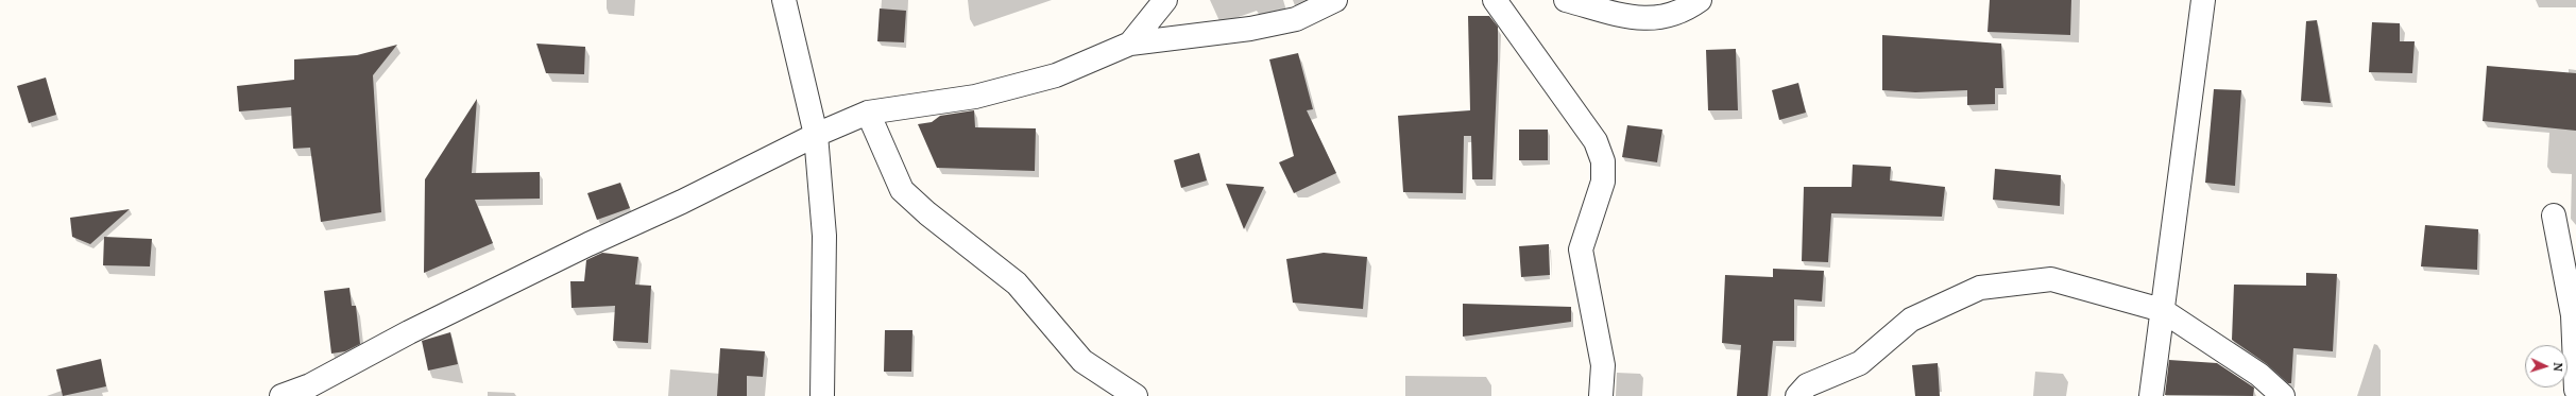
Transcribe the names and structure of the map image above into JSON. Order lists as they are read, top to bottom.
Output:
{
  "north": "right"
}
